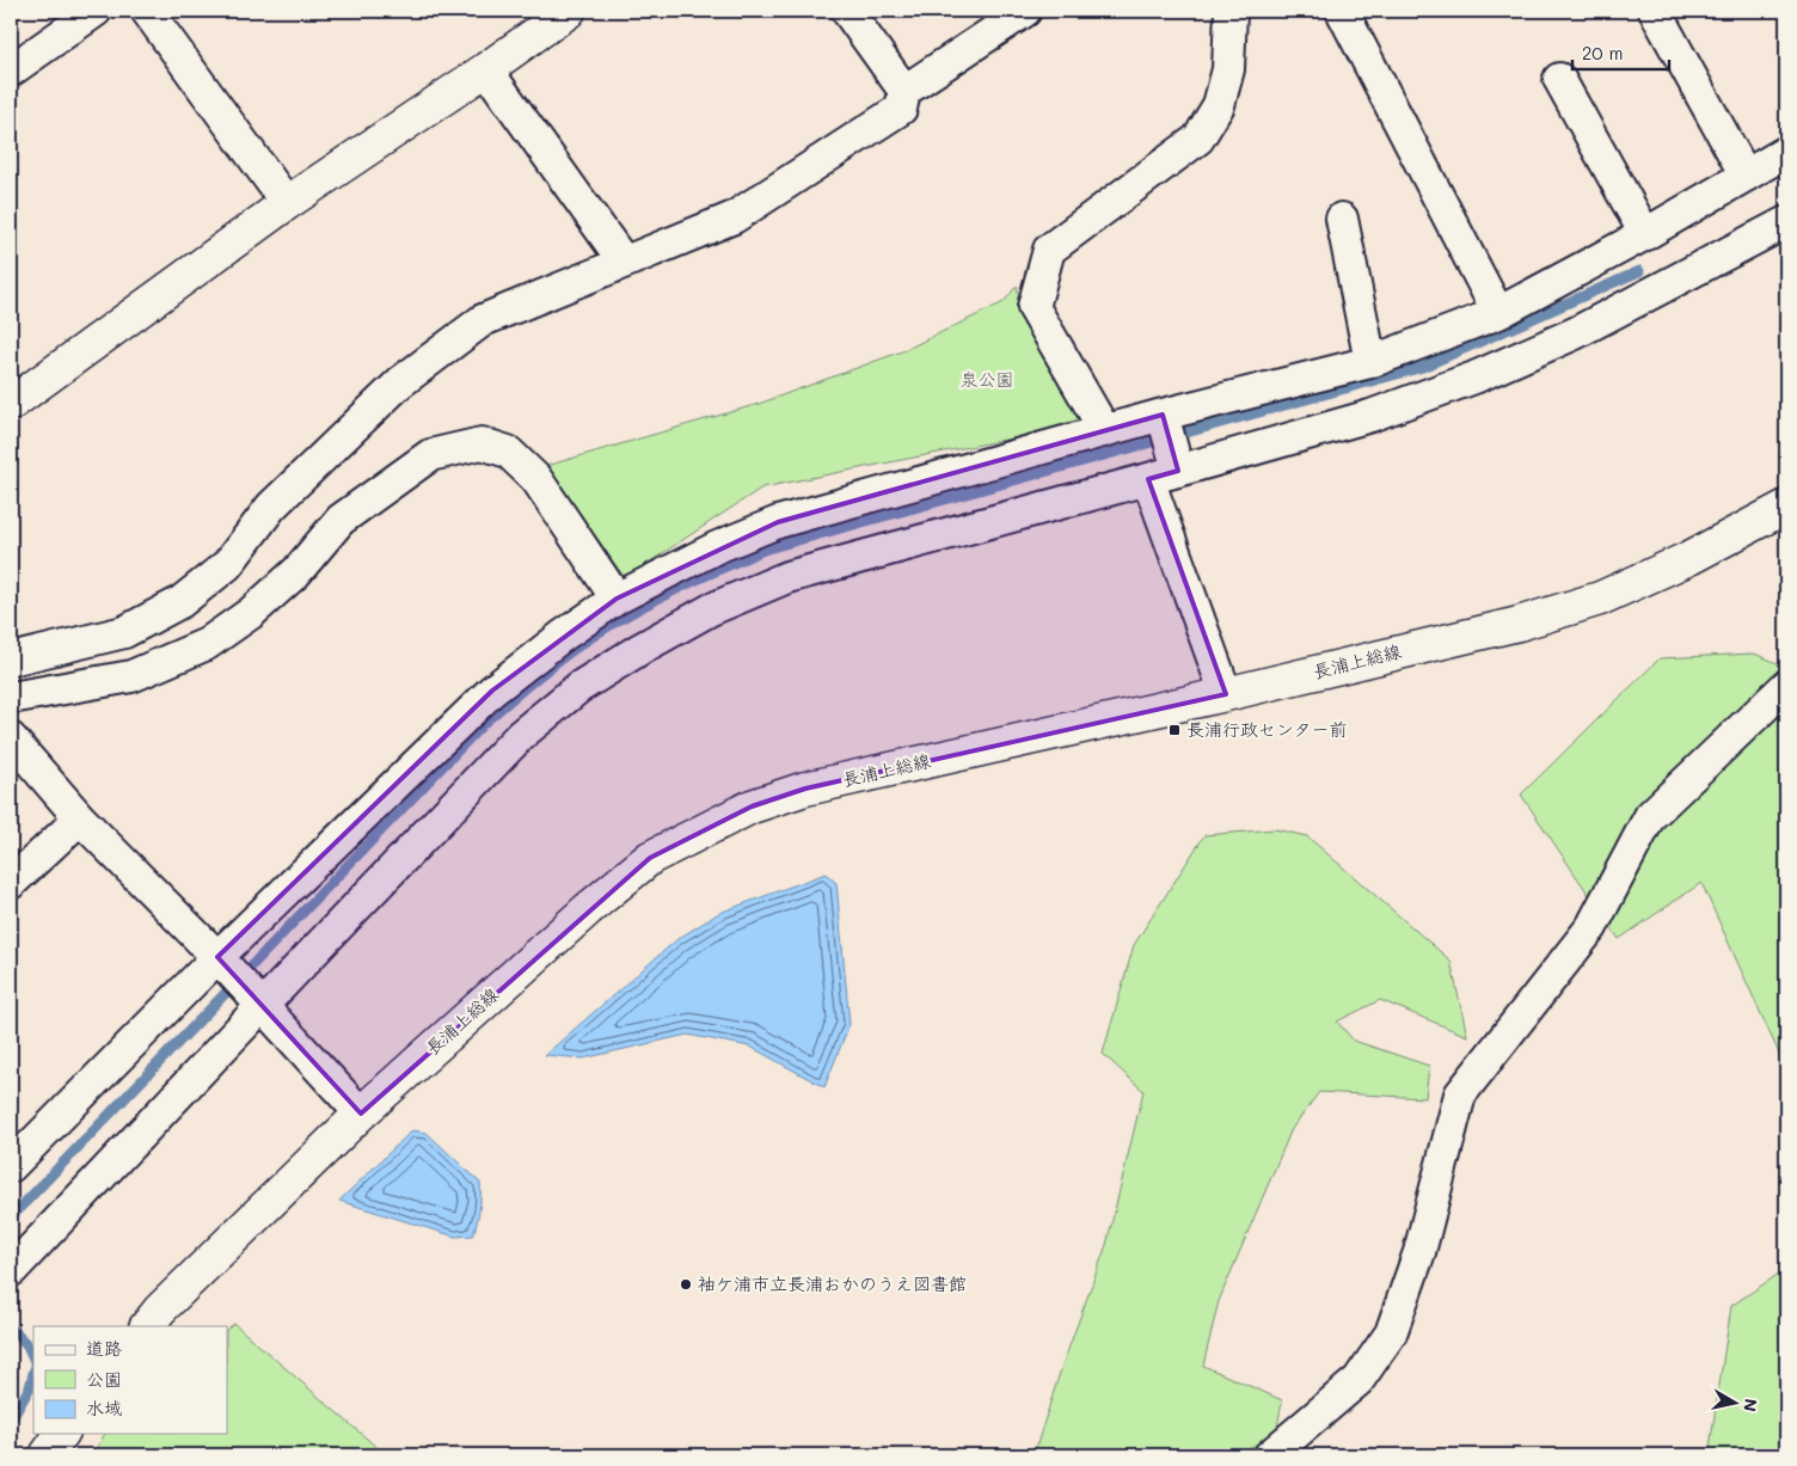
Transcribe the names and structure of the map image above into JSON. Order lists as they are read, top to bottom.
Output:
{
  "streets": {
    "main road": ["長浦上総線"]
  },
  "parks": ["泉公園"],
  "places": {
    "transit": ["長浦行政センター前"],
    "other": ["袖ケ浦市立長浦おかのうえ図書館"]
  },
  "legend": ["道路", "公園", "水域"],
  "scale_bar": "20 m",
  "north": "right"
}
